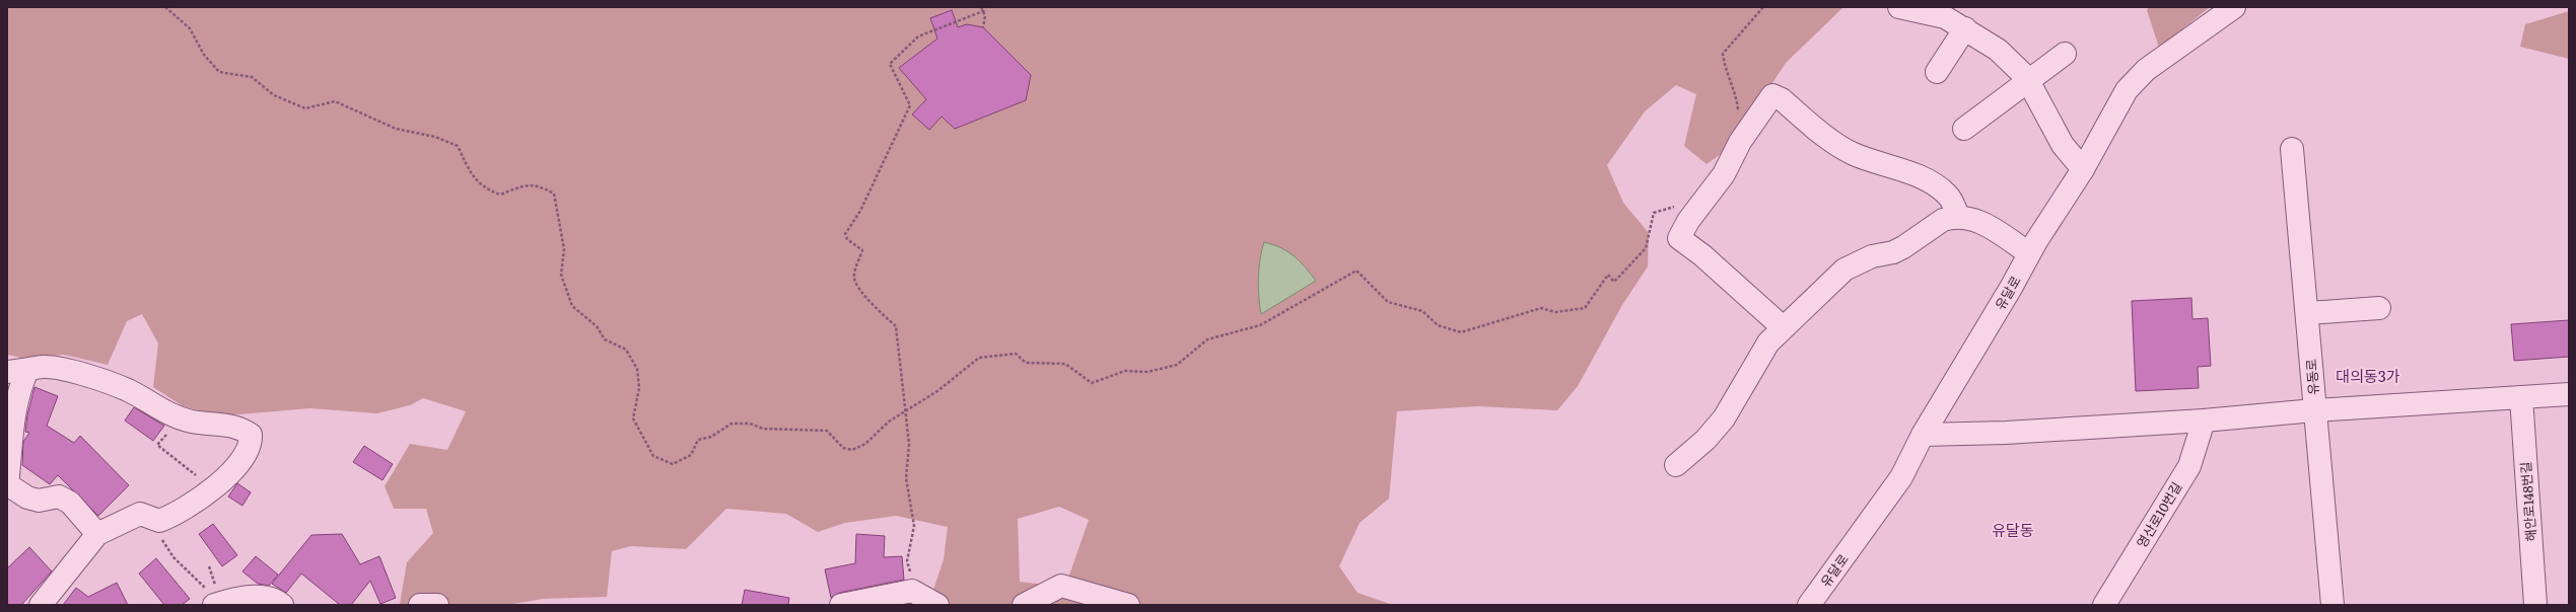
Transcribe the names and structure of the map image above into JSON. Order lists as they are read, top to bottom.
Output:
{
  "streets": {
    "street": [
      "유달로",
      "유동로",
      "해안로148번길",
      "영산로10번길"
    ]
  },
  "districts": ["대의동3가", "유달동"]
}
